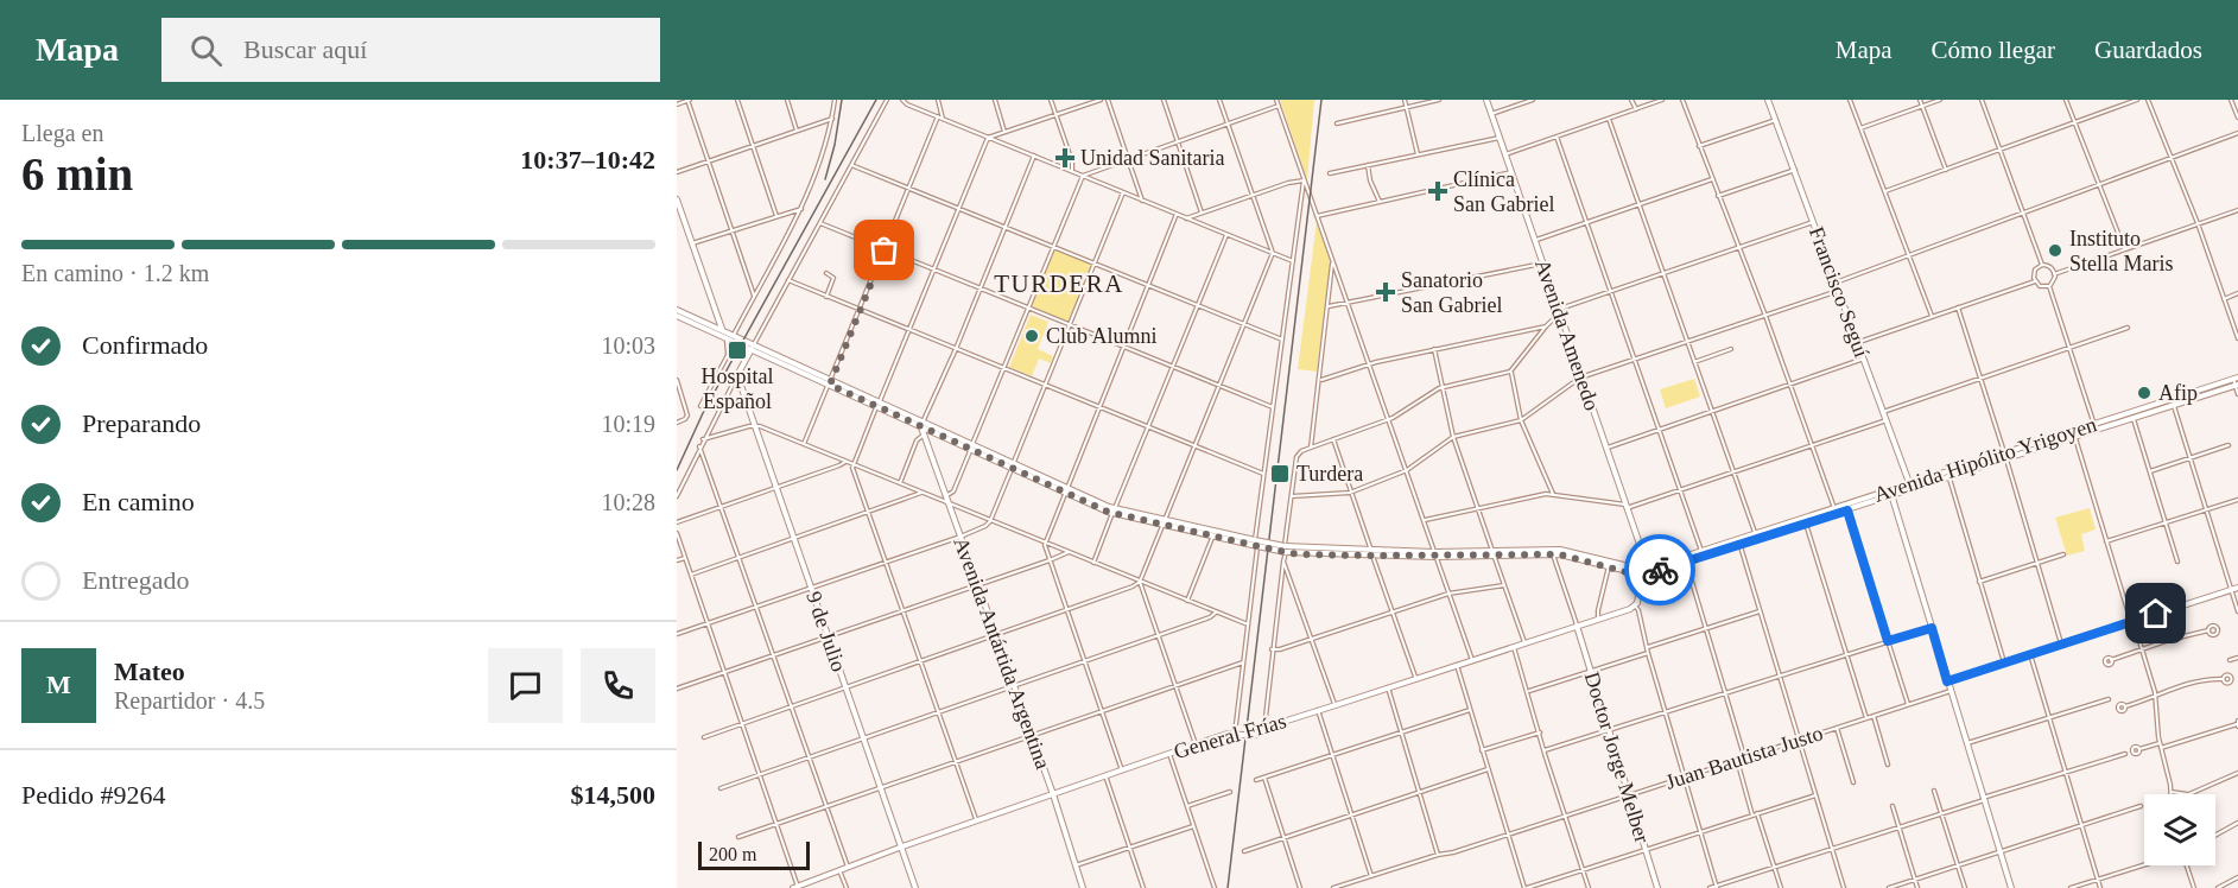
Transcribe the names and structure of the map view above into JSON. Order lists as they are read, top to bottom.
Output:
{
  "streets": {
    "main road": [
      "Francisco Seguí",
      "Avenida Amenedo",
      "Avenida Hipólito Yrigoyen",
      "9 de Julio",
      "Avenida Antártida Argentina",
      "General Frías",
      "Doctor Jorge Melber"
    ],
    "street": ["Juan Bautista Justo"]
  },
  "crossings": [
    ["Francisco Seguí", "Avenida Hipólito Yrigoyen"],
    ["Avenida Amenedo", "Avenida Hipólito Yrigoyen"],
    ["Avenida Hipólito Yrigoyen", "Avenida Antártida Argentina"],
    ["9 de Julio", "General Frías"],
    ["Avenida Antártida Argentina", "General Frías"],
    ["General Frías", "Doctor Jorge Melber"],
    ["Doctor Jorge Melber", "Juan Bautista Justo"]
  ],
  "districts": ["TURDERA"],
  "places": {
    "health": ["Unidad Sanitaria", "Clínica San Gabriel", "Sanatorio San Gabriel"],
    "other": ["Instituto Stella Maris", "Club Alumni", "Afip"],
    "transit": ["Hospital Español", "Turdera"]
  },
  "scale_bar": "200 m",
  "page": {
    "header": "Mapa",
    "search": "Buscar aquí",
    "nav": ["Mapa", "Cómo llegar", "Guardados"],
    "heading": ["6 min", "Llega en", "10:37–10:42"],
    "panel": [
      "Mateo",
      "Repartidor · 4.5",
      "Pedido #9264",
      "$14,500"
    ],
    "bar": "En camino · 1.2 km",
    "list": [
      ["Confirmado", "10:03"],
      ["Preparando", "10:19"],
      ["En camino", "10:28"],
      "Entregado"
    ],
    "round": "M",
    "scale": "200 m"
  }
}
